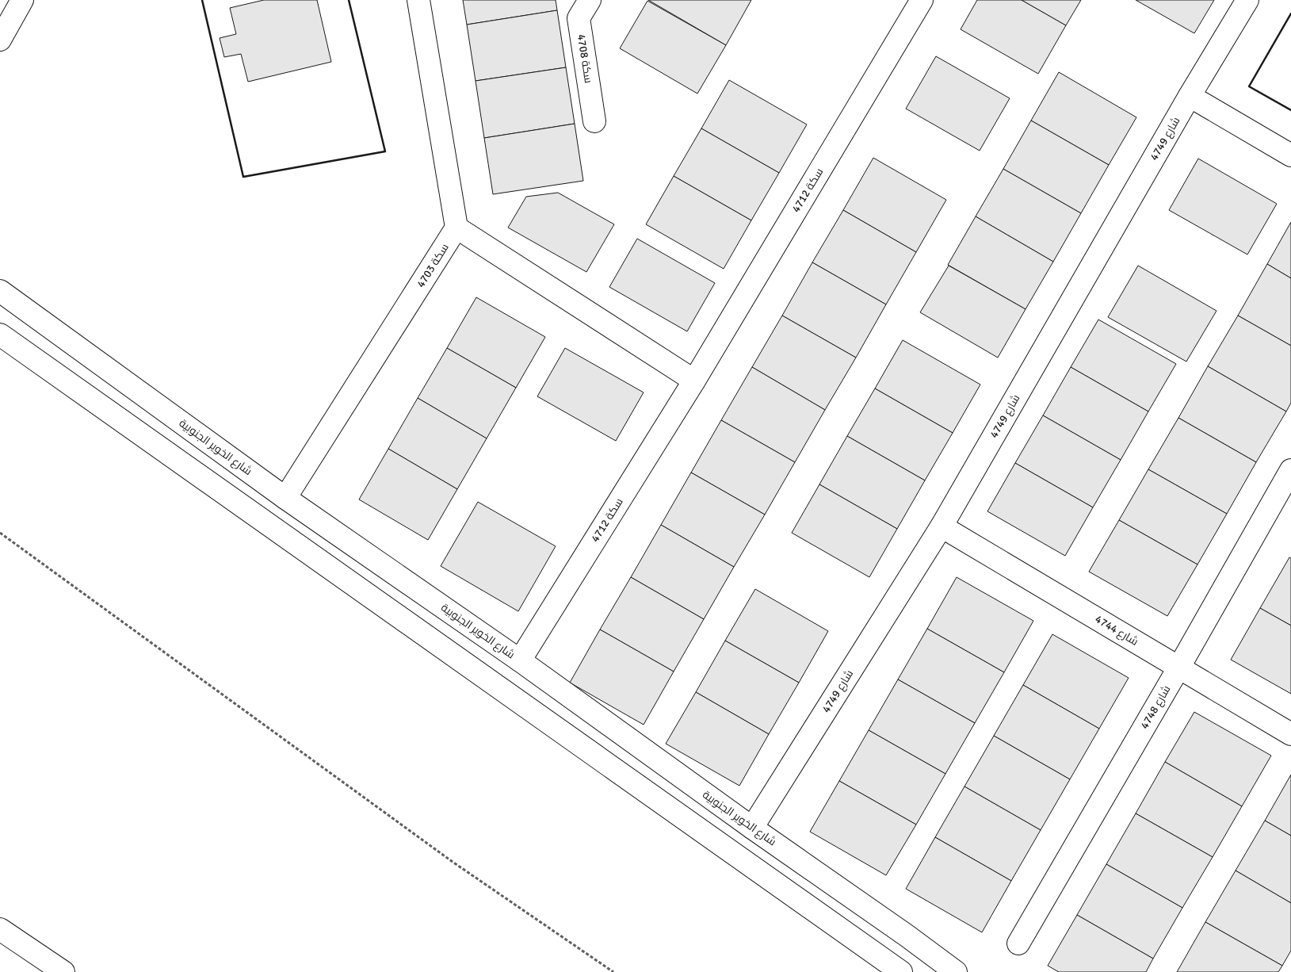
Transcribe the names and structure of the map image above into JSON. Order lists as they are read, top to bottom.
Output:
{
  "streets": {
    "street": [
      "سكة 4708",
      "4749 شارع",
      "سكة 4712",
      "4703 سكة",
      "شارع الخوير الجنوبية",
      "4744 شارع",
      "4748 شارع"
    ]
  },
  "crossings": [
    ["4749 شارع", "شارع الخوير الجنوبية"],
    ["4749 شارع", "4744 شارع"],
    ["سكة 4712", "شارع الخوير الجنوبية"],
    ["4703 سكة", "شارع الخوير الجنوبية"],
    ["4744 شارع", "4748 شارع"]
  ]
}
